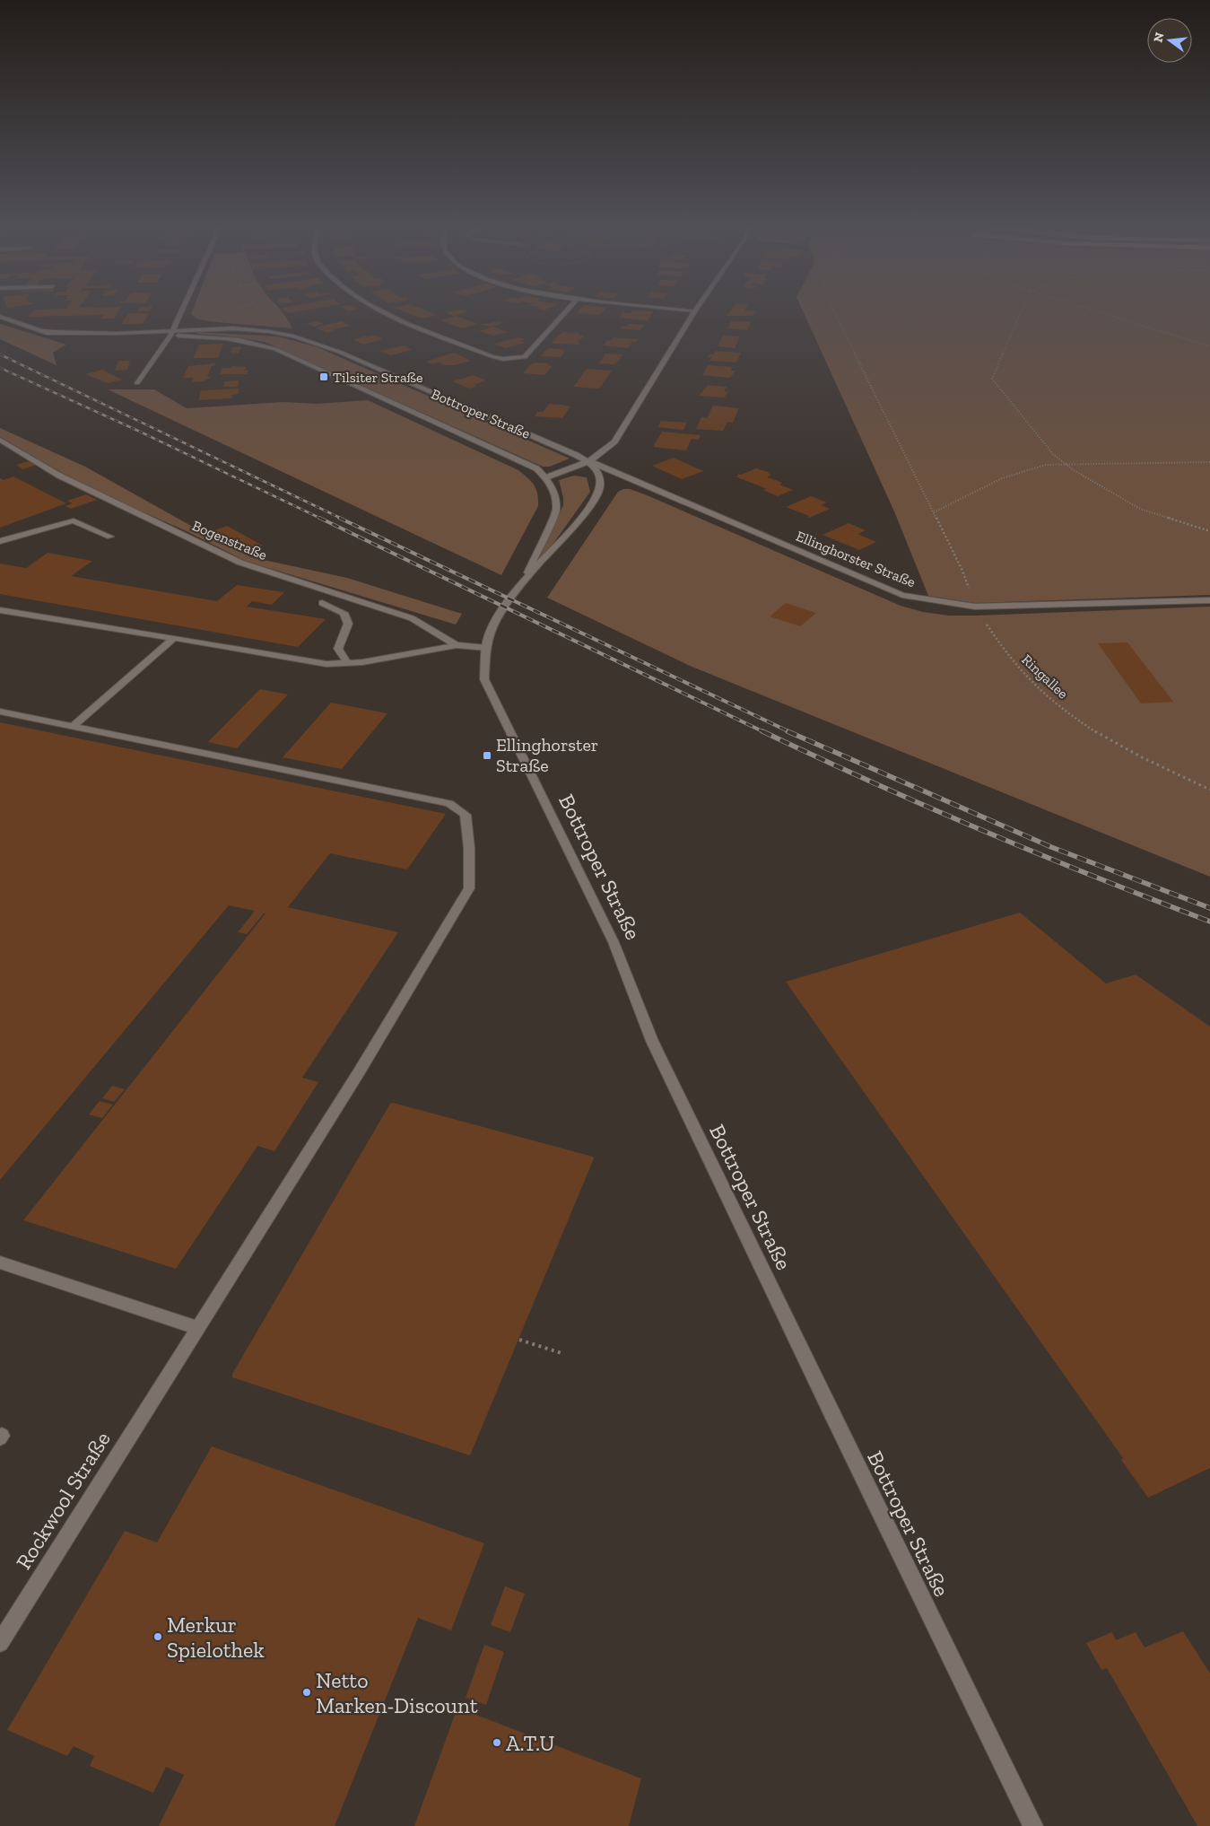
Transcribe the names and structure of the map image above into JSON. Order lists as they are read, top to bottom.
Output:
{
  "streets": {
    "street": [
      "Bottroper Straße",
      "Bogenstraße",
      "Ellinghorster Straße",
      "Rockwool Straße"
    ],
    "path": ["Ringallee"]
  },
  "crossings": [
    ["Bottroper Straße", "Ellinghorster Straße"],
    ["Ellinghorster Straße", "Ringallee"]
  ],
  "places": {
    "transit": ["Tilsiter Straße", "Ellinghorster Straße"],
    "other": ["Merkur Spielothek", "Netto Marken-Discount", "A.T.U"]
  },
  "north": "left"
}
